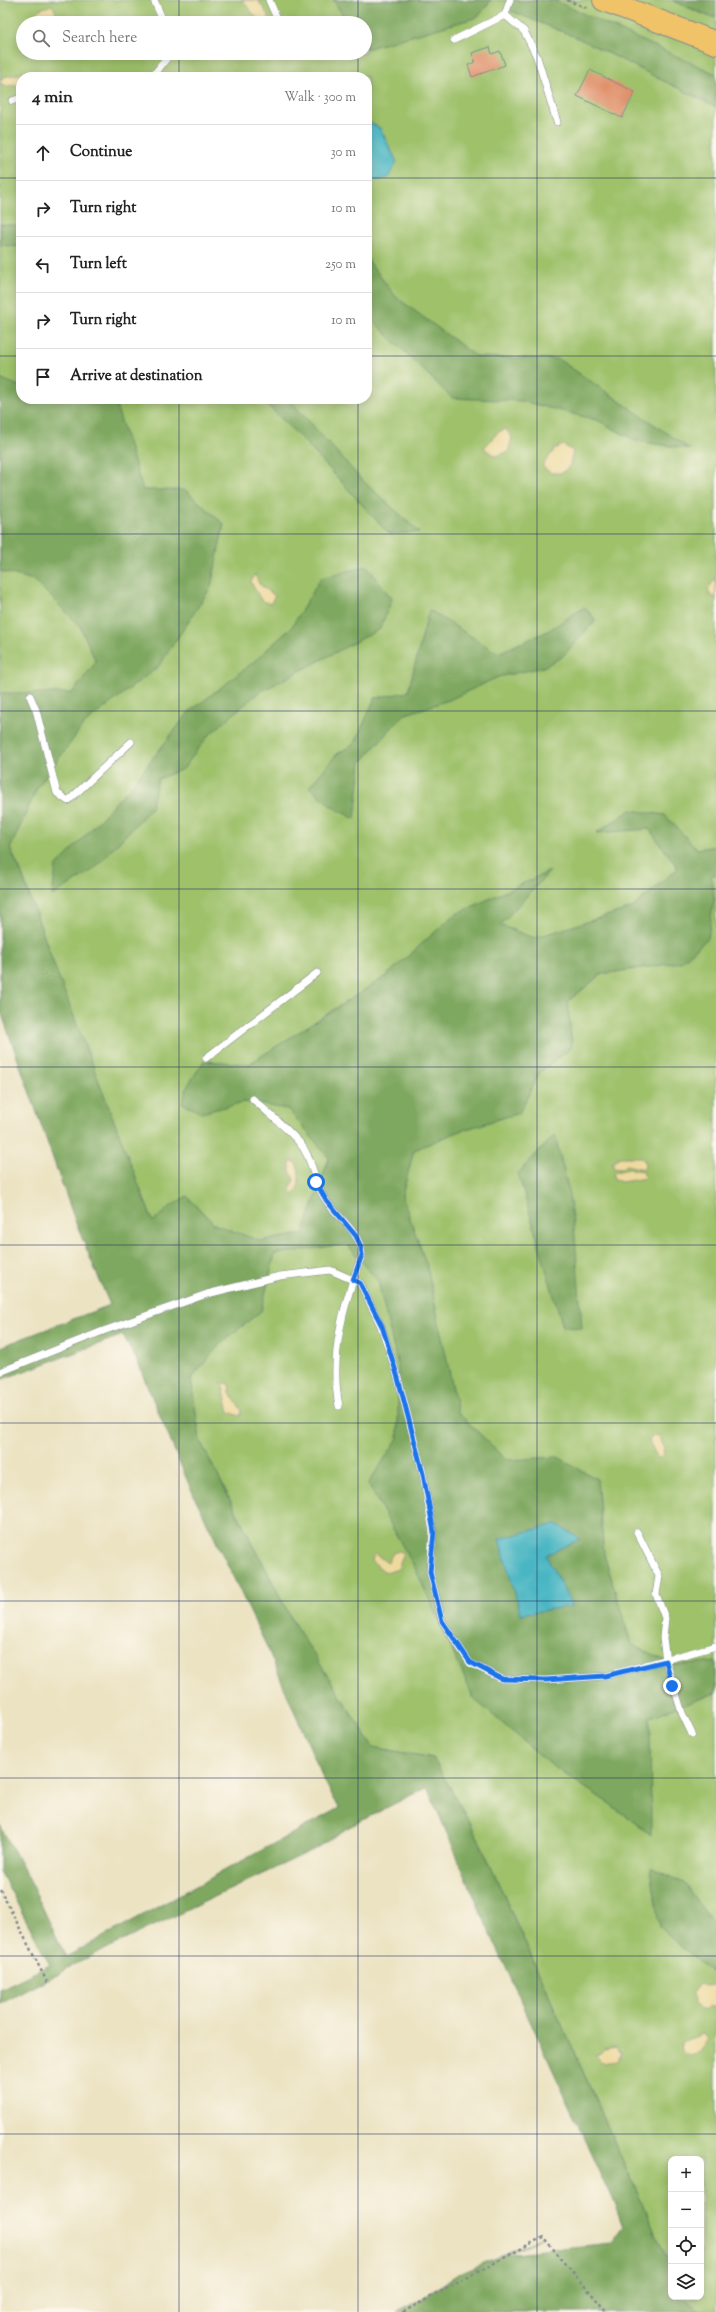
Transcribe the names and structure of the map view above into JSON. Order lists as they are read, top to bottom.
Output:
{
  "page": {
    "search": "Search here",
    "heading": ["4 min", "Walk · 300 m"],
    "list": [
      ["Continue", "30 m"],
      ["Turn right", "10 m"],
      ["Turn left", "250 m"],
      ["Turn right", "10 m"],
      "Arrive at destination"
    ],
    "map_buttons": ["+", "−"]
  }
}
